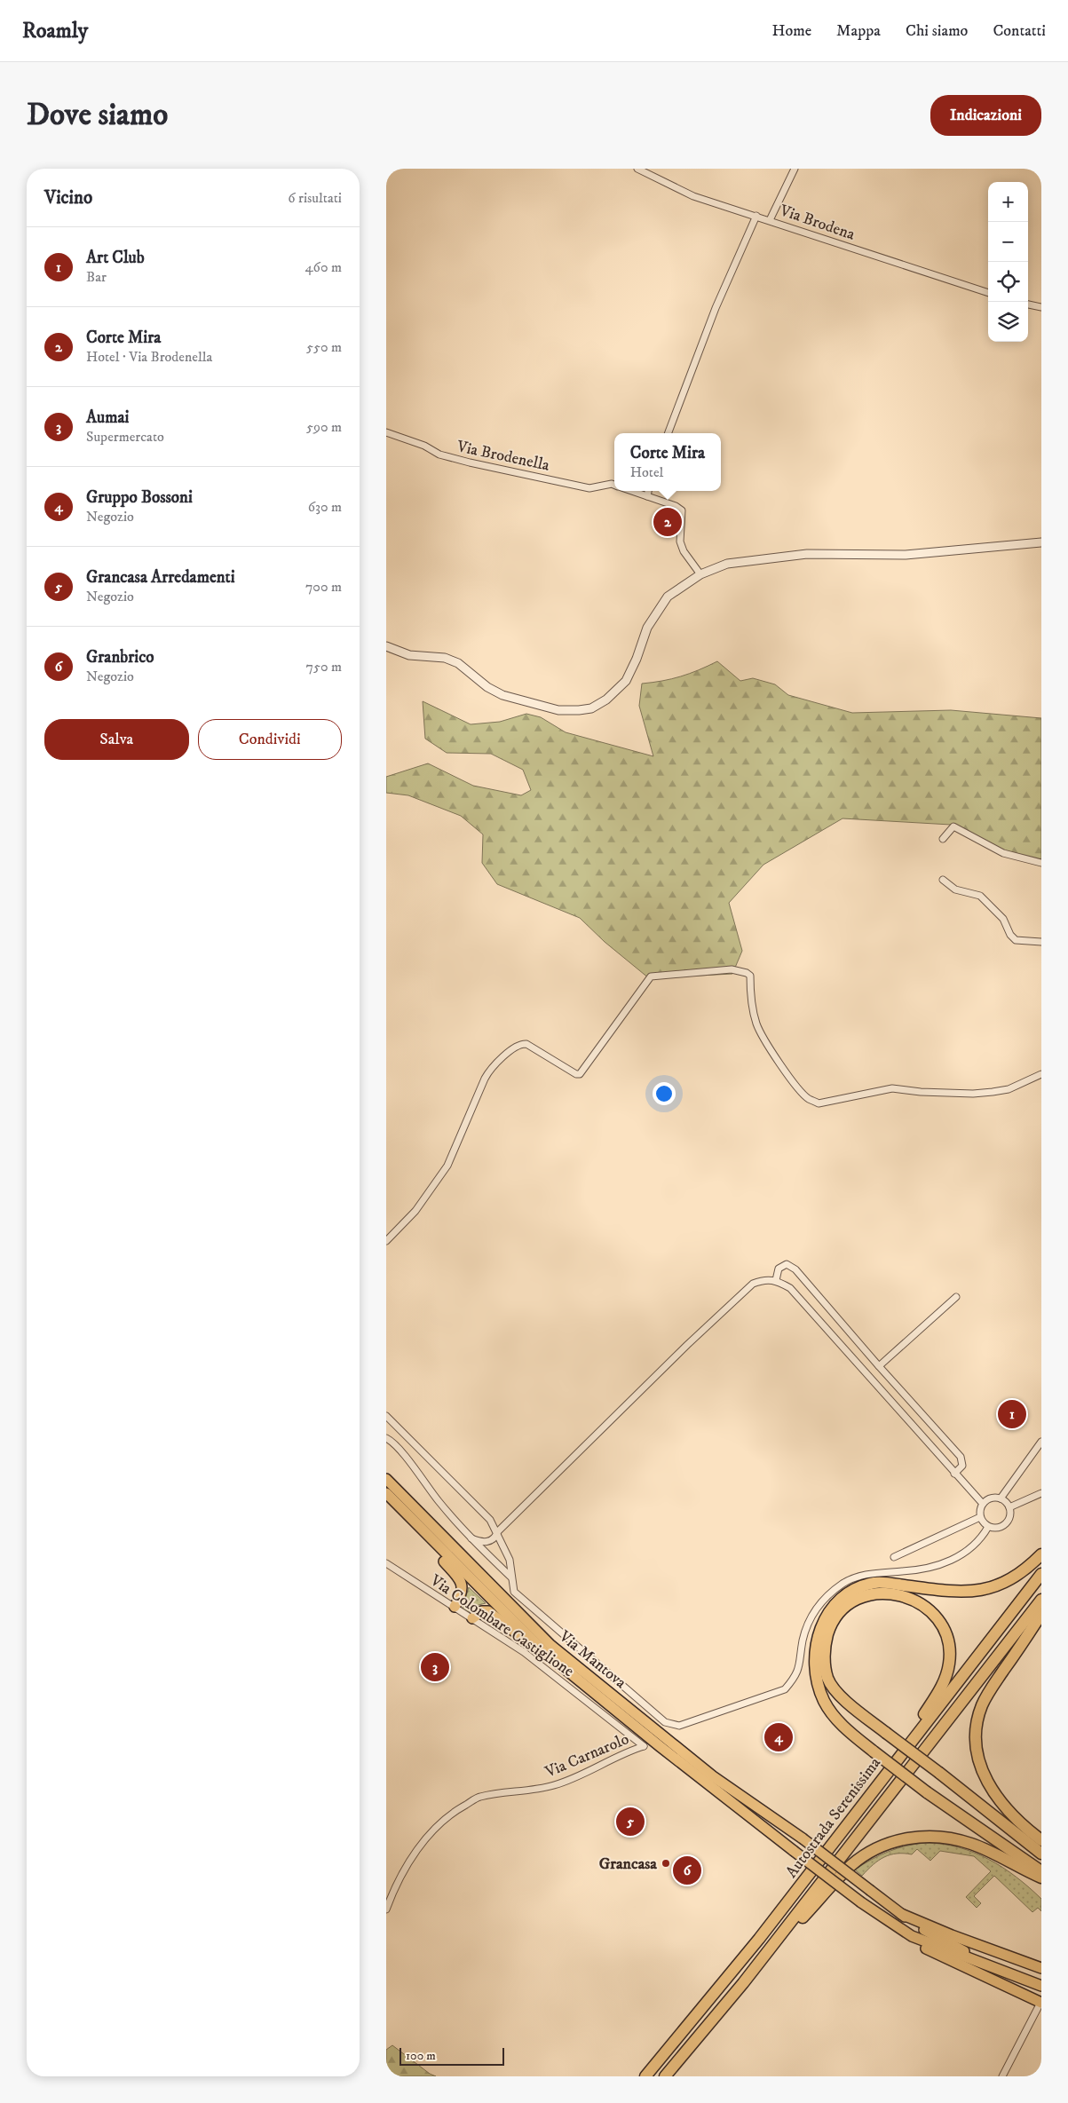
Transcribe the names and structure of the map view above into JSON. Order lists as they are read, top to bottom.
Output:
{
  "streets": {
    "highway": ["Via Mantova", "Autostrada Serenissima"],
    "street": [
      "Via Brodena",
      "Via Brodenella",
      "Via Colombare Castiglione",
      "Via Carnarolo"
    ]
  },
  "crossings": [
    ["Via Colombare Castiglione", "Via Carnarolo"]
  ],
  "places": ["Grancasa"],
  "scale_bar": "100 m",
  "page": {
    "header": "Roamly",
    "nav": [
      "Home",
      "Mappa",
      "Chi siamo",
      "Contatti"
    ],
    "buttons": [
      "Indicazioni",
      ["Salva", "Condividi"]
    ],
    "title": "Dove siamo",
    "heading": ["Vicino", "6 risultati"],
    "map_buttons": ["+", "−"],
    "list": [
      {
        "mark": "1",
        "name": "Art Club",
        "note": "Bar",
        "value": "460 m"
      },
      {
        "mark": "2",
        "name": "Corte Mira",
        "note": "Hotel · Via Brodenella",
        "value": "550 m"
      },
      {
        "mark": "3",
        "name": "Aumai",
        "note": "Supermercato",
        "value": "590 m"
      },
      {
        "mark": "4",
        "name": "Gruppo Bossoni",
        "note": "Negozio",
        "value": "630 m"
      },
      {
        "mark": "5",
        "name": "Grancasa Arredamenti",
        "note": "Negozio",
        "value": "700 m"
      },
      {
        "mark": "6",
        "name": "Granbrico",
        "note": "Negozio",
        "value": "750 m"
      }
    ],
    "popup": ["Corte Mira", "Hotel"],
    "pins": [
      "2",
      "1",
      "3",
      "4",
      "5",
      "6"
    ],
    "scale": "100 m"
  }
}
